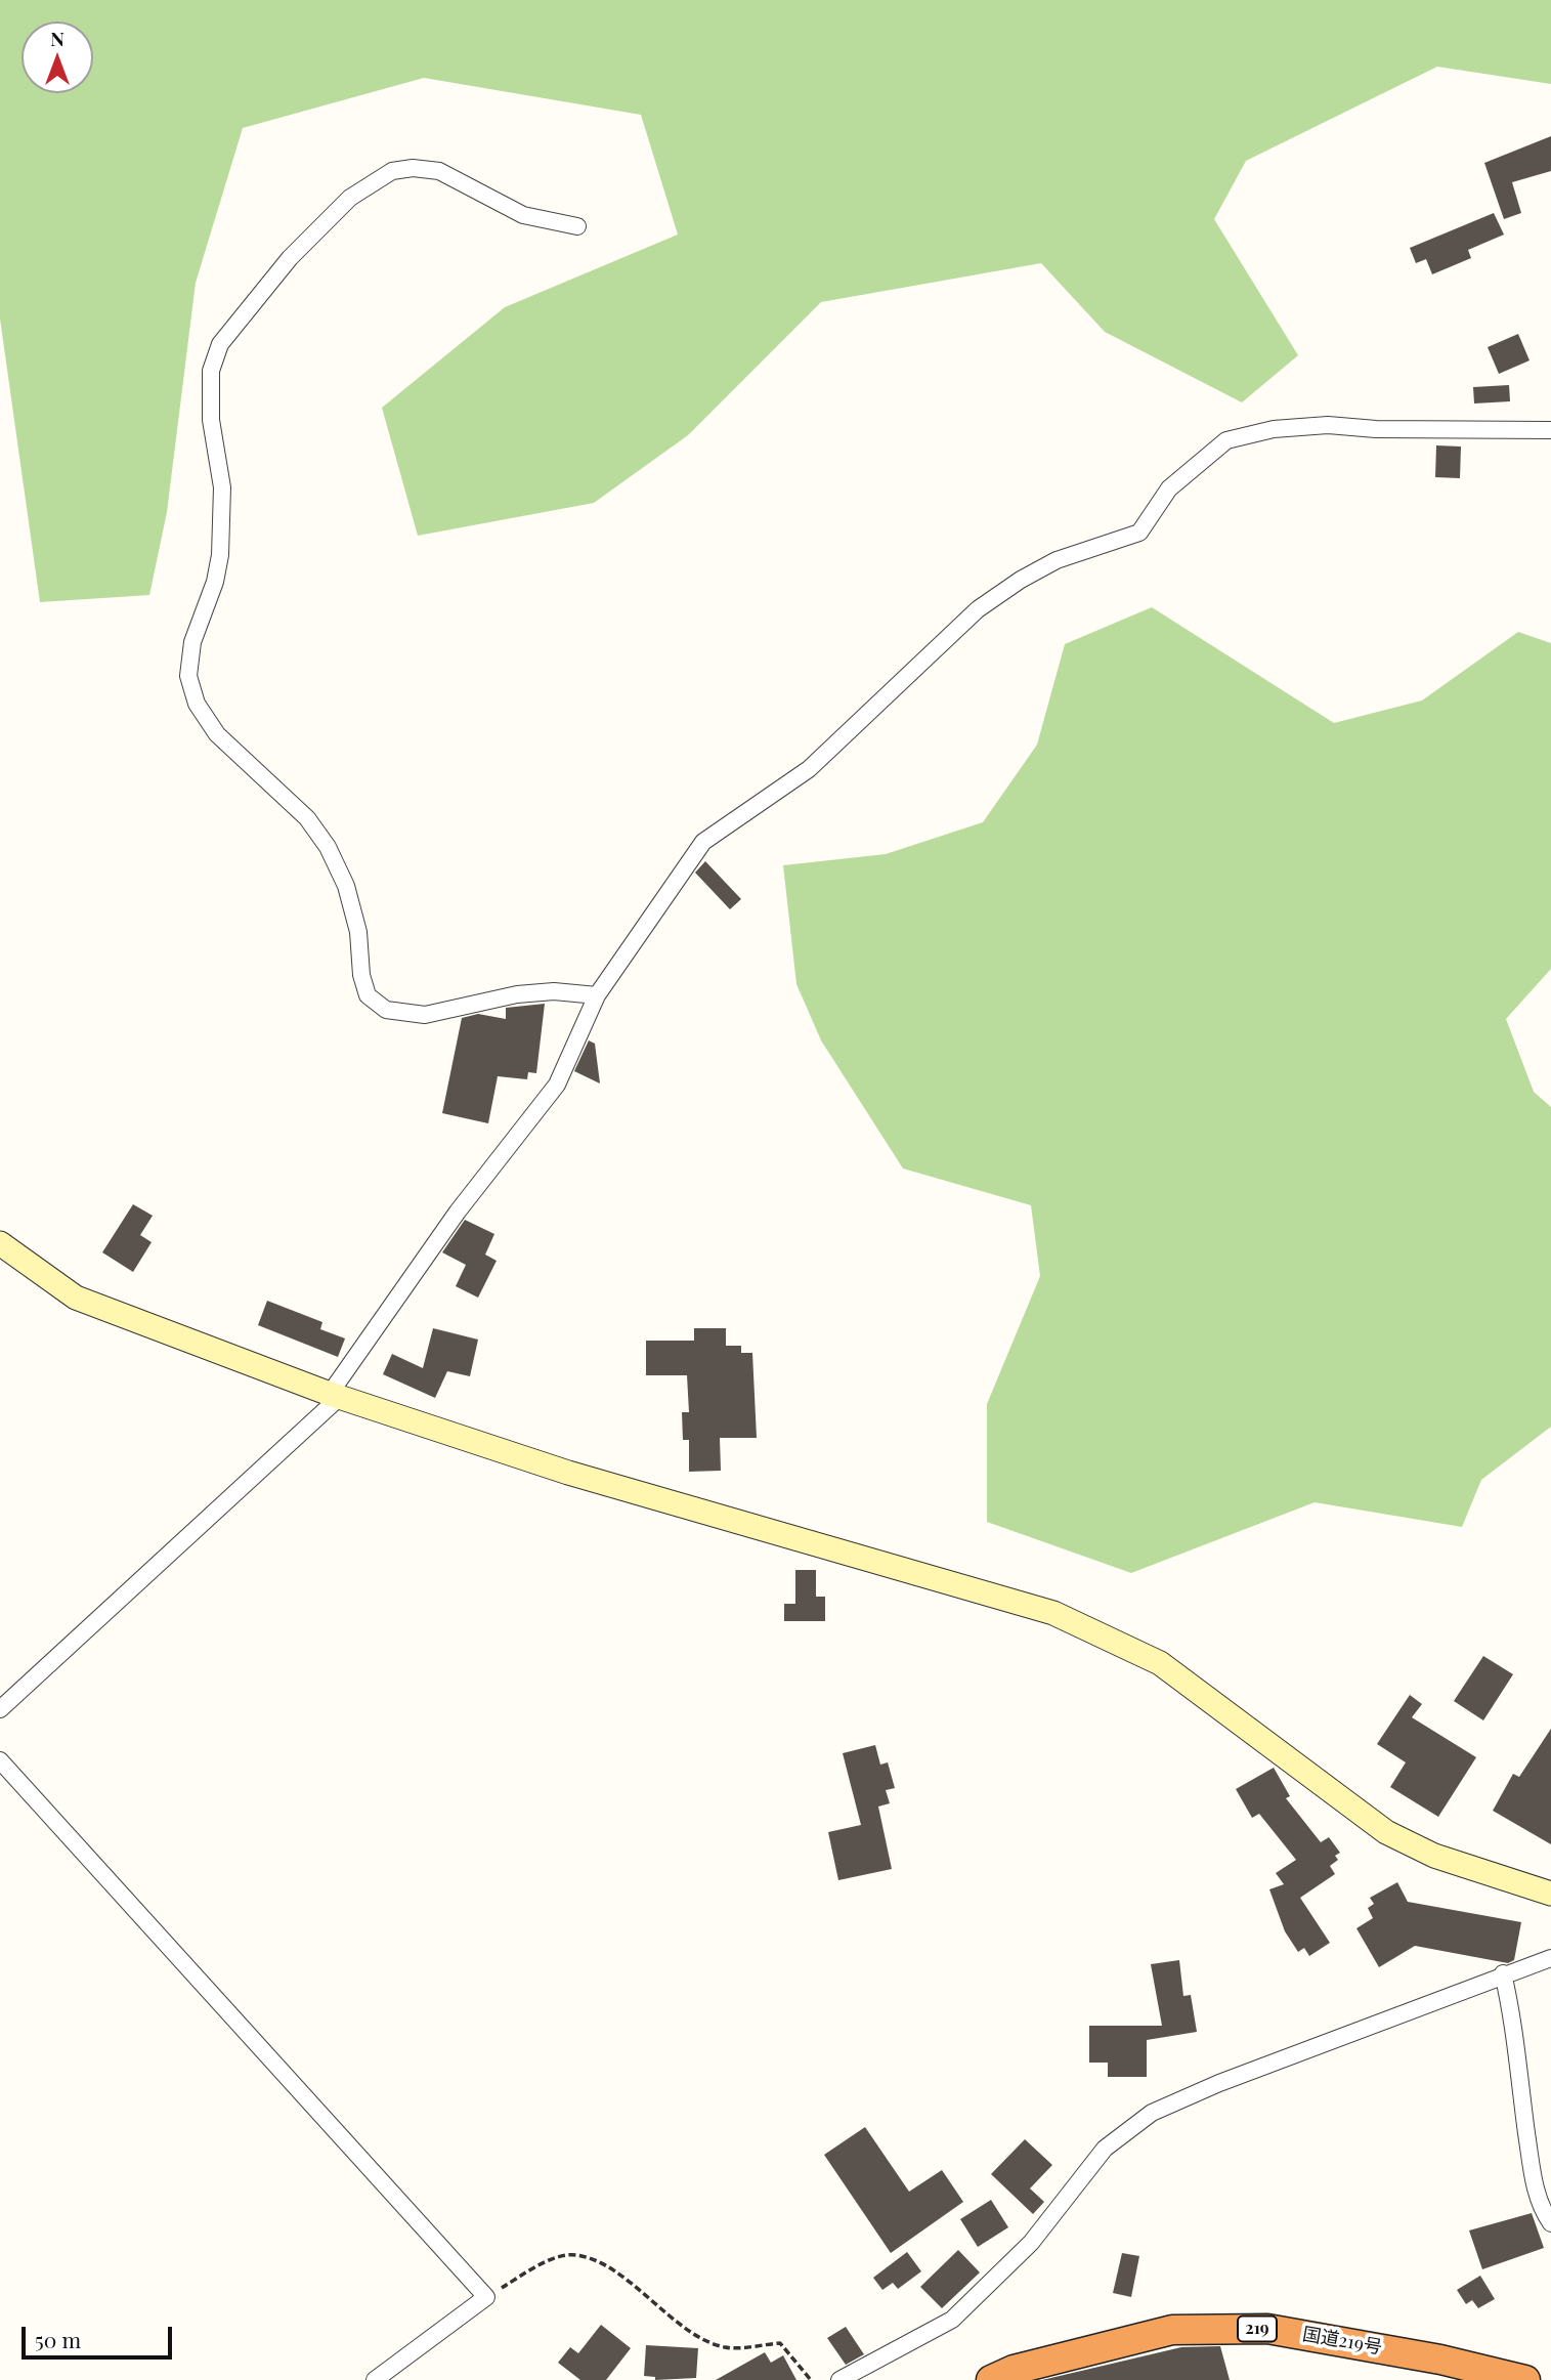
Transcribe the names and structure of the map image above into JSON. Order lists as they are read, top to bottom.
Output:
{
  "streets": {
    "highway": ["219", "国道219号"]
  },
  "scale_bar": "50 m",
  "north": "top"
}
